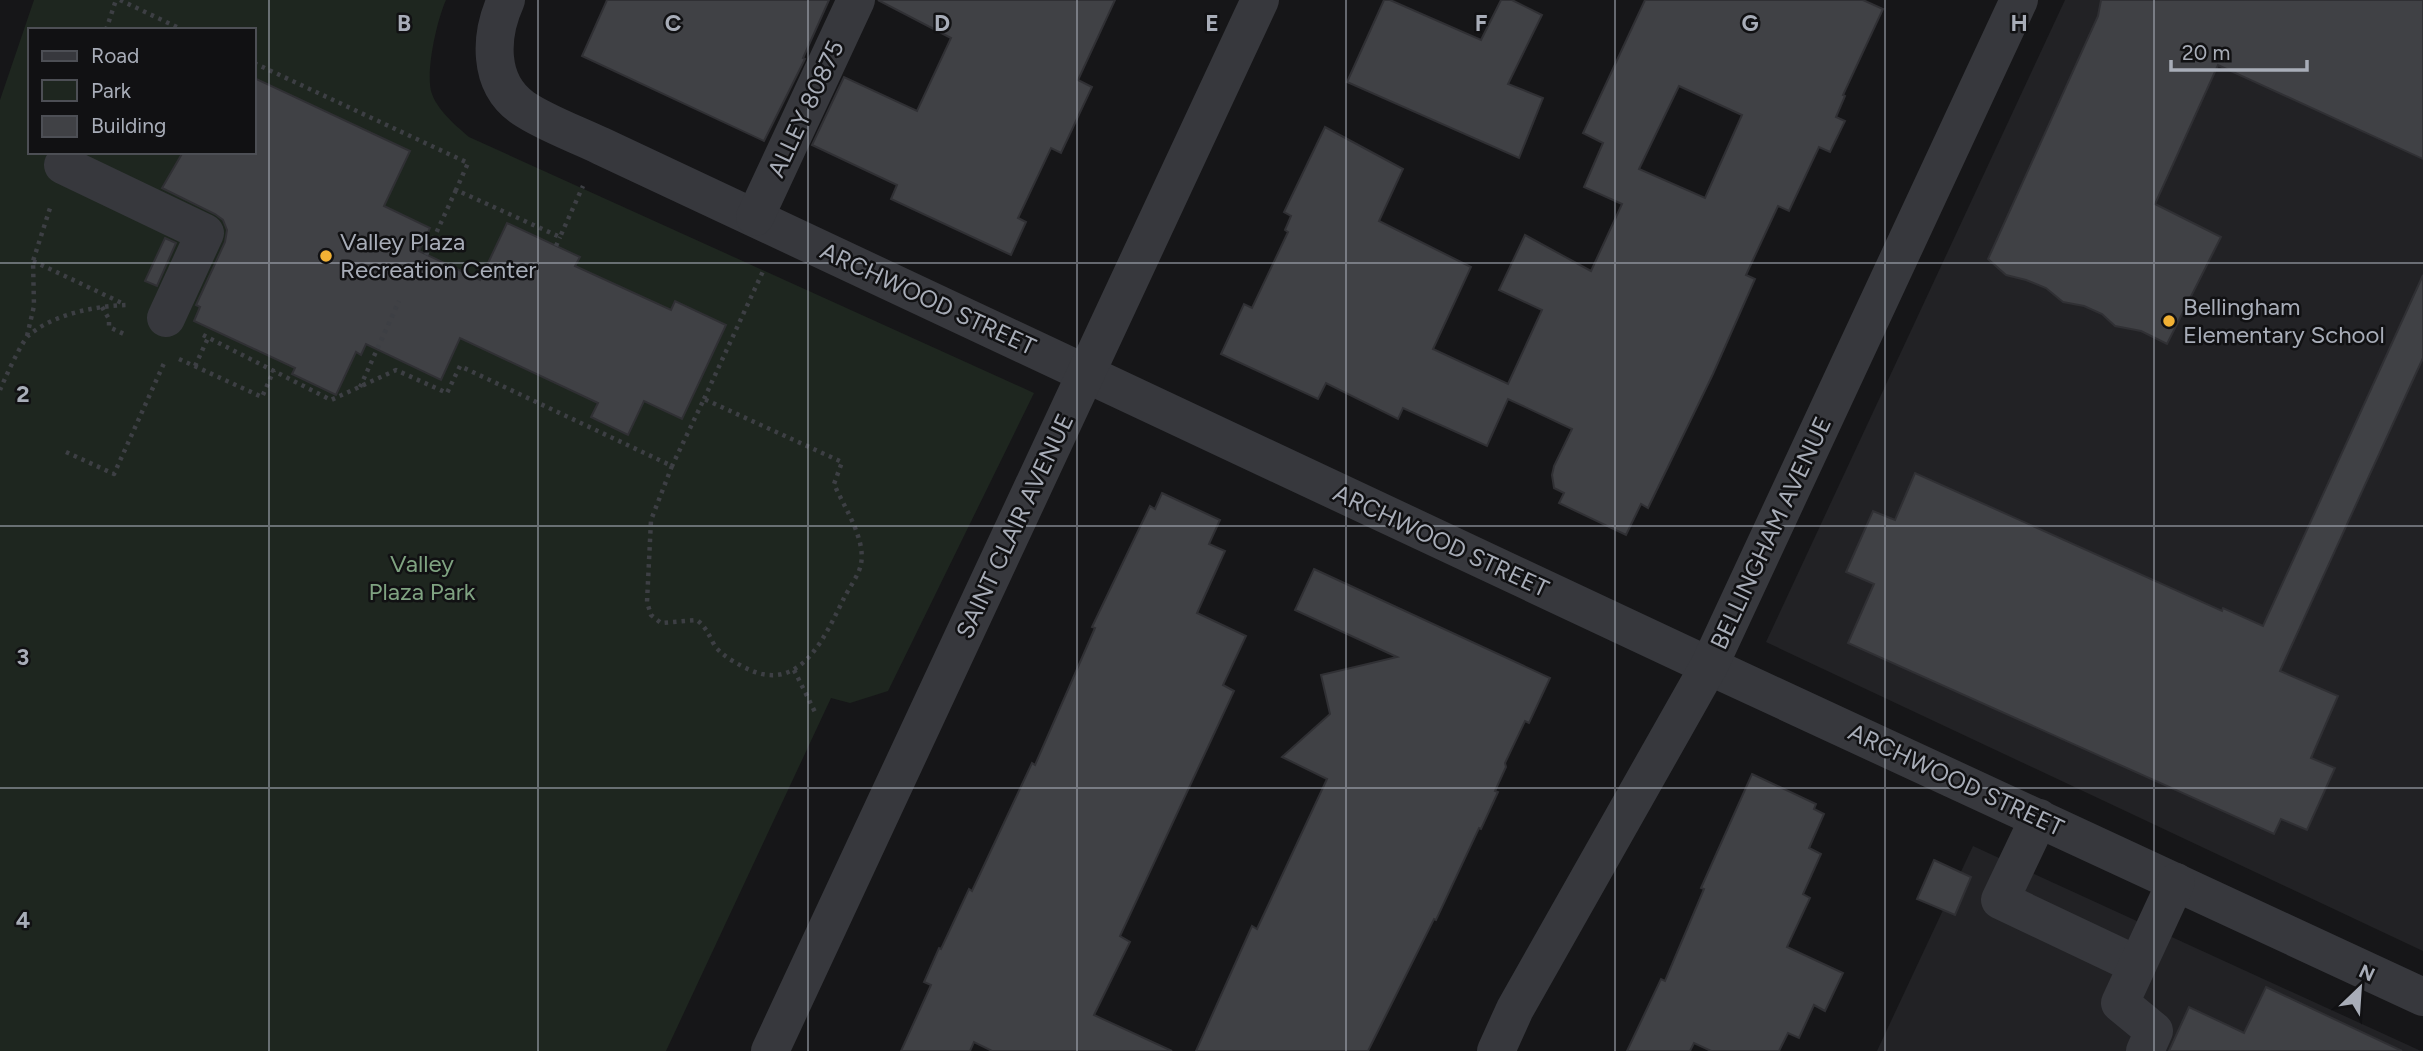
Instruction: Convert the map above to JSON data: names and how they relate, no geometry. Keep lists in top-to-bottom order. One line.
{"streets":{"street":["ALLEY 80875","ARCHWOOD STREET","SAINT CLAIR AVENUE","BELLINGHAM AVENUE"]},"crossings":[["ALLEY 80875","ARCHWOOD STREET"],["ARCHWOOD STREET","SAINT CLAIR AVENUE"],["ARCHWOOD STREET","BELLINGHAM AVENUE"]],"parks":["Valley Plaza Park"],"places":["Valley Plaza Recreation Center","Bellingham Elementary School"],"legend":["Road","Park","Building"],"scale_bar":"20 m","north":"top right","grid":{"columns":["B","C","D","E","F","G","H"],"rows":["2","3","4"]}}
